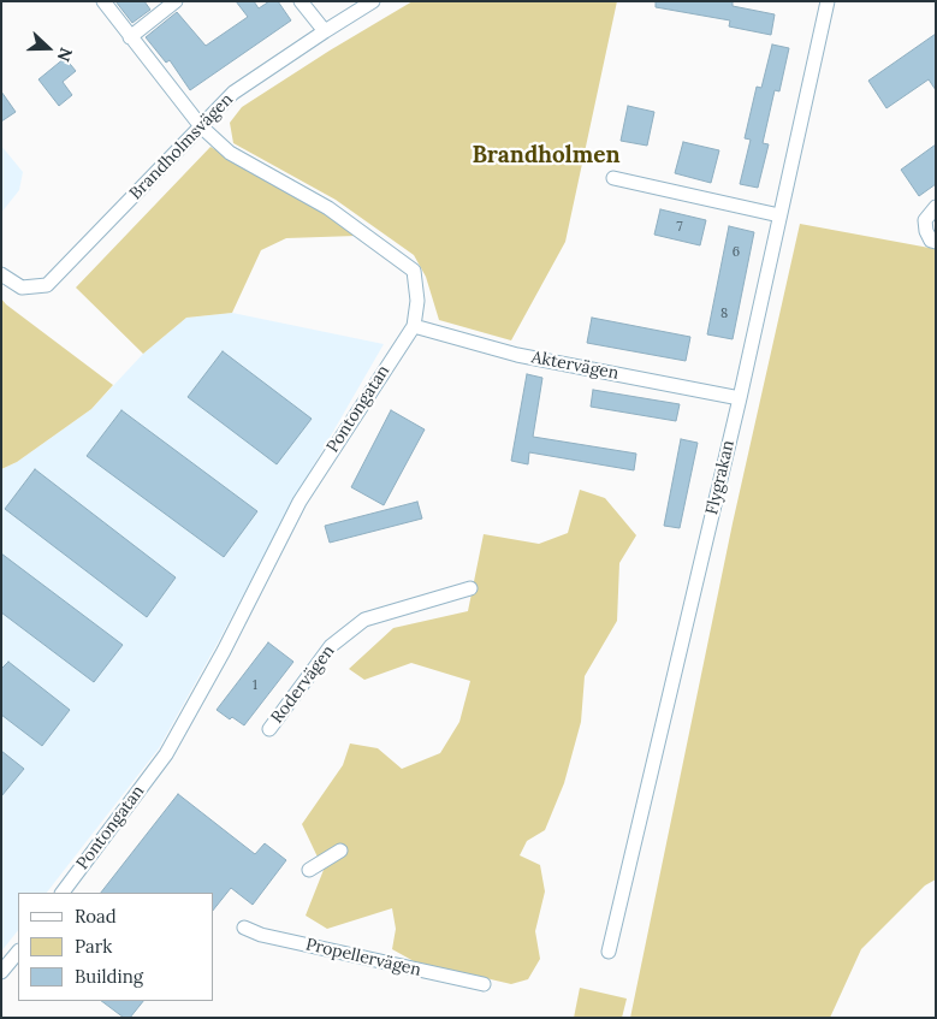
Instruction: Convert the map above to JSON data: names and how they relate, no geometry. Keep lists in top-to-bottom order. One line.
{"streets":{"street":["Brandholmsvägen","Aktervägen","Pontongatan","Flygrakan","Rodervägen","Propellervägen"]},"crossings":[["Aktervägen","Pontongatan"],["Aktervägen","Flygrakan"]],"districts":["Brandholmen"],"house_numbers":["7","6","8","1"],"legend":["Road","Park","Building"],"north":"right"}
